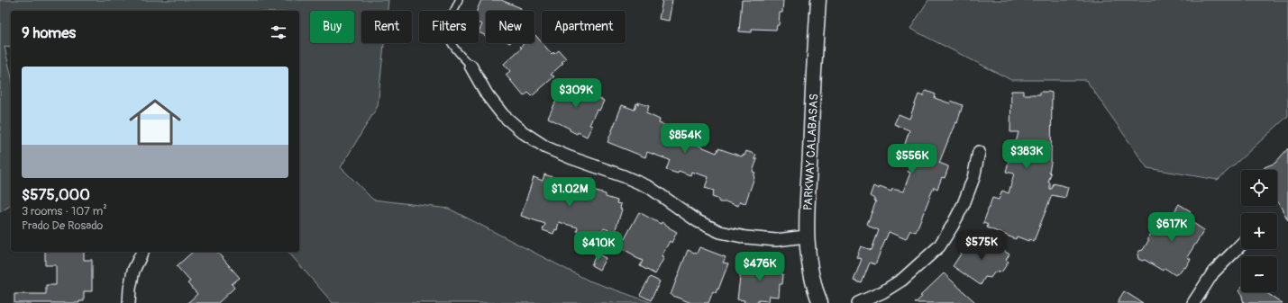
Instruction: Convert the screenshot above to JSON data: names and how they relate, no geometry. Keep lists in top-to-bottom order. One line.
{"streets":{"street":["PARKWAY CALABASAS"]},"page":{"chip":["Buy","Rent","Filters","New","Apartment"],"heading":"9 homes","list":[{"name":"$575,000","note":"3 rooms · 107 m² · Prado De Rosado"}],"price":["$309K","$854K","$383K","$556K","$1.02M","$617K","$575K","$410K","$476K"],"map_buttons":["+","−"]}}
